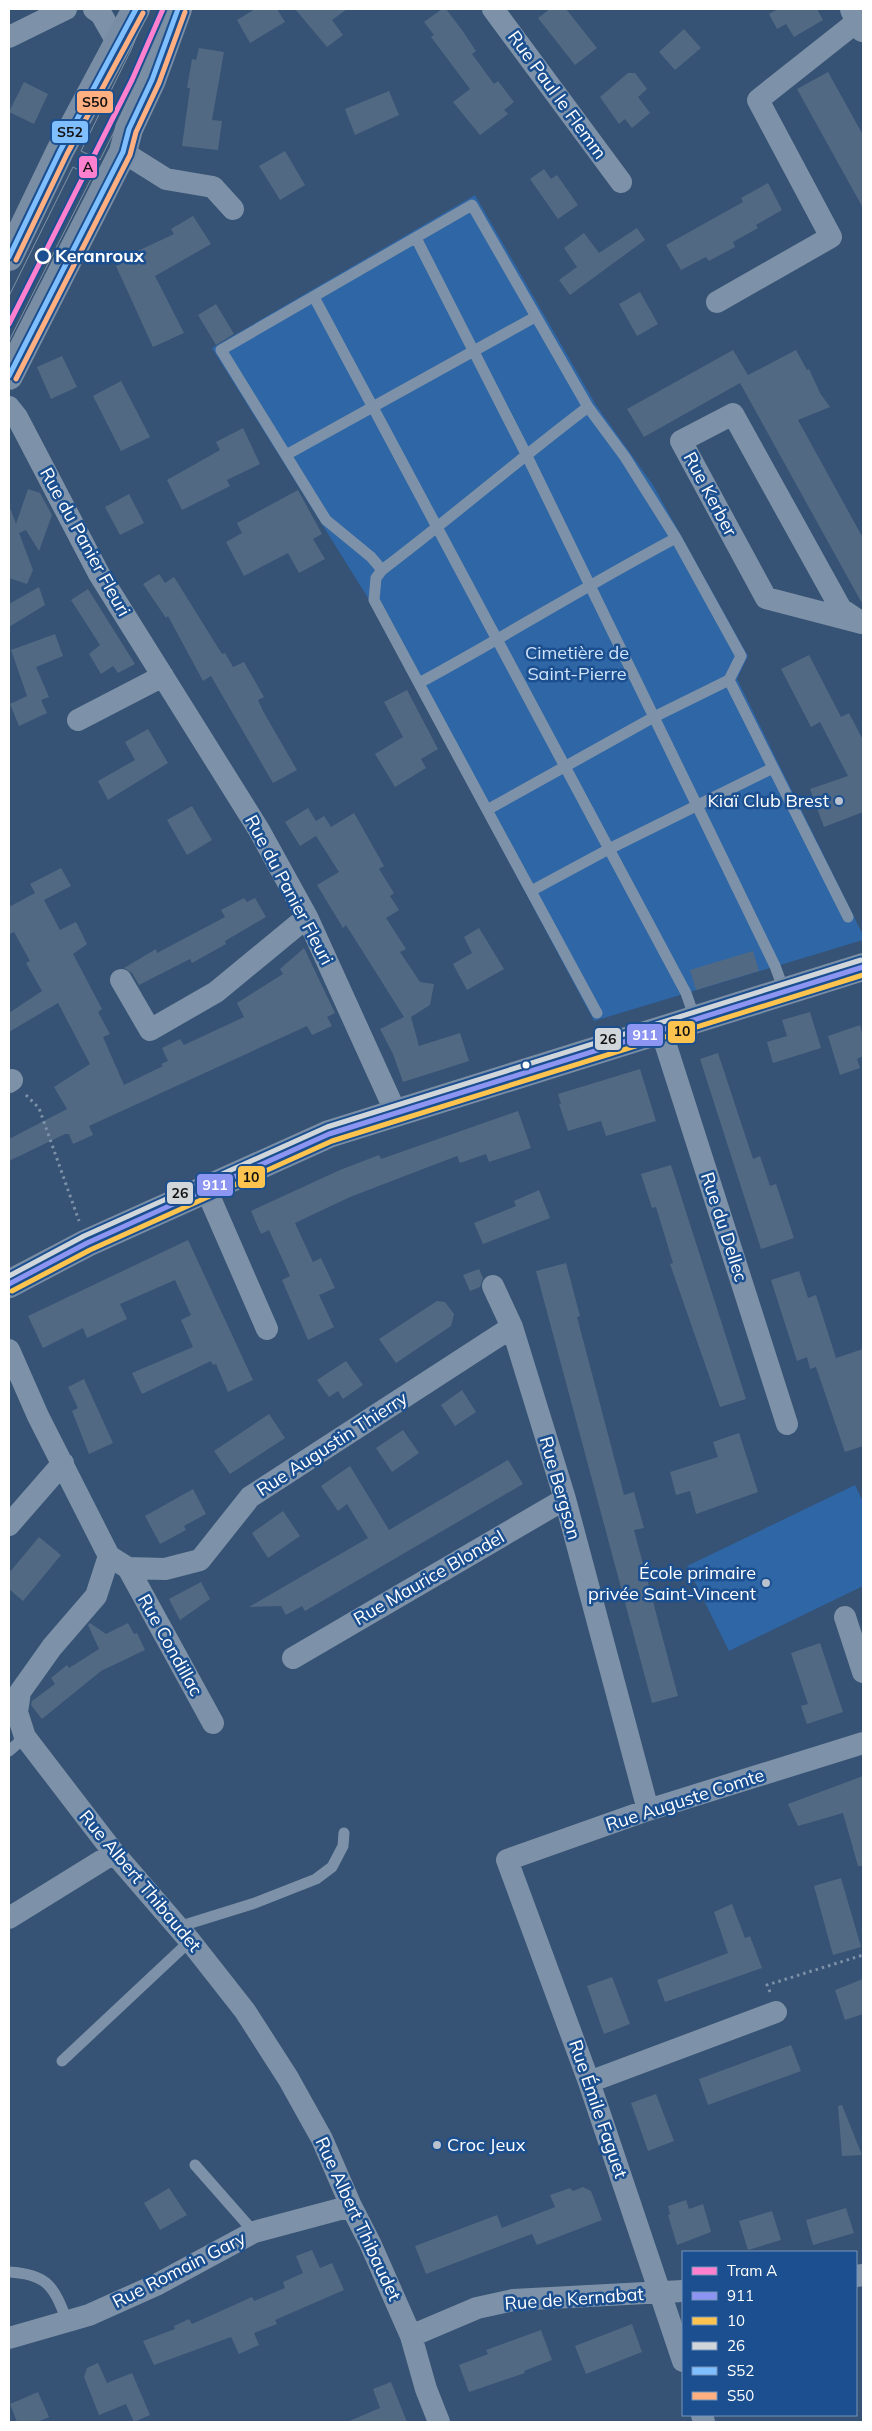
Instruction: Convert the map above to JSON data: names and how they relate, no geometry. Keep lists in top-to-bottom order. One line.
{"streets":{"street":["Rue Paul le Flemm","Rue Kerber","Rue du Panier Fleuri","Rue du Dellec","Rue Augustin Thierry","Rue Bergson","Rue Maurice Blondel","Rue Condillac","Rue Auguste Comte","Rue Albert Thibaudet","Rue Émile Faguet","Rue Romain Gary","Rue de Kernabat"]},"crossings":[["Rue Augustin Thierry","Rue Bergson"],["Rue Augustin Thierry","Rue Condillac"],["Rue Bergson","Rue Maurice Blondel"],["Rue Bergson","Rue Auguste Comte"],["Rue Auguste Comte","Rue Émile Faguet"],["Rue Albert Thibaudet","Rue Romain Gary"],["Rue Albert Thibaudet","Rue de Kernabat"],["Rue Émile Faguet","Rue de Kernabat"]],"parks":["Cimetière de Saint-Pierre"],"places":["Keranroux","Kiaï Club Brest","École primaire privée Saint-Vincent","Croc Jeux"],"lines":["tram line A","transit line S52","transit line S50","transit line 26","transit line 911","transit line 10"],"legend":["Tram A","911","10","26","S52","S50"]}
